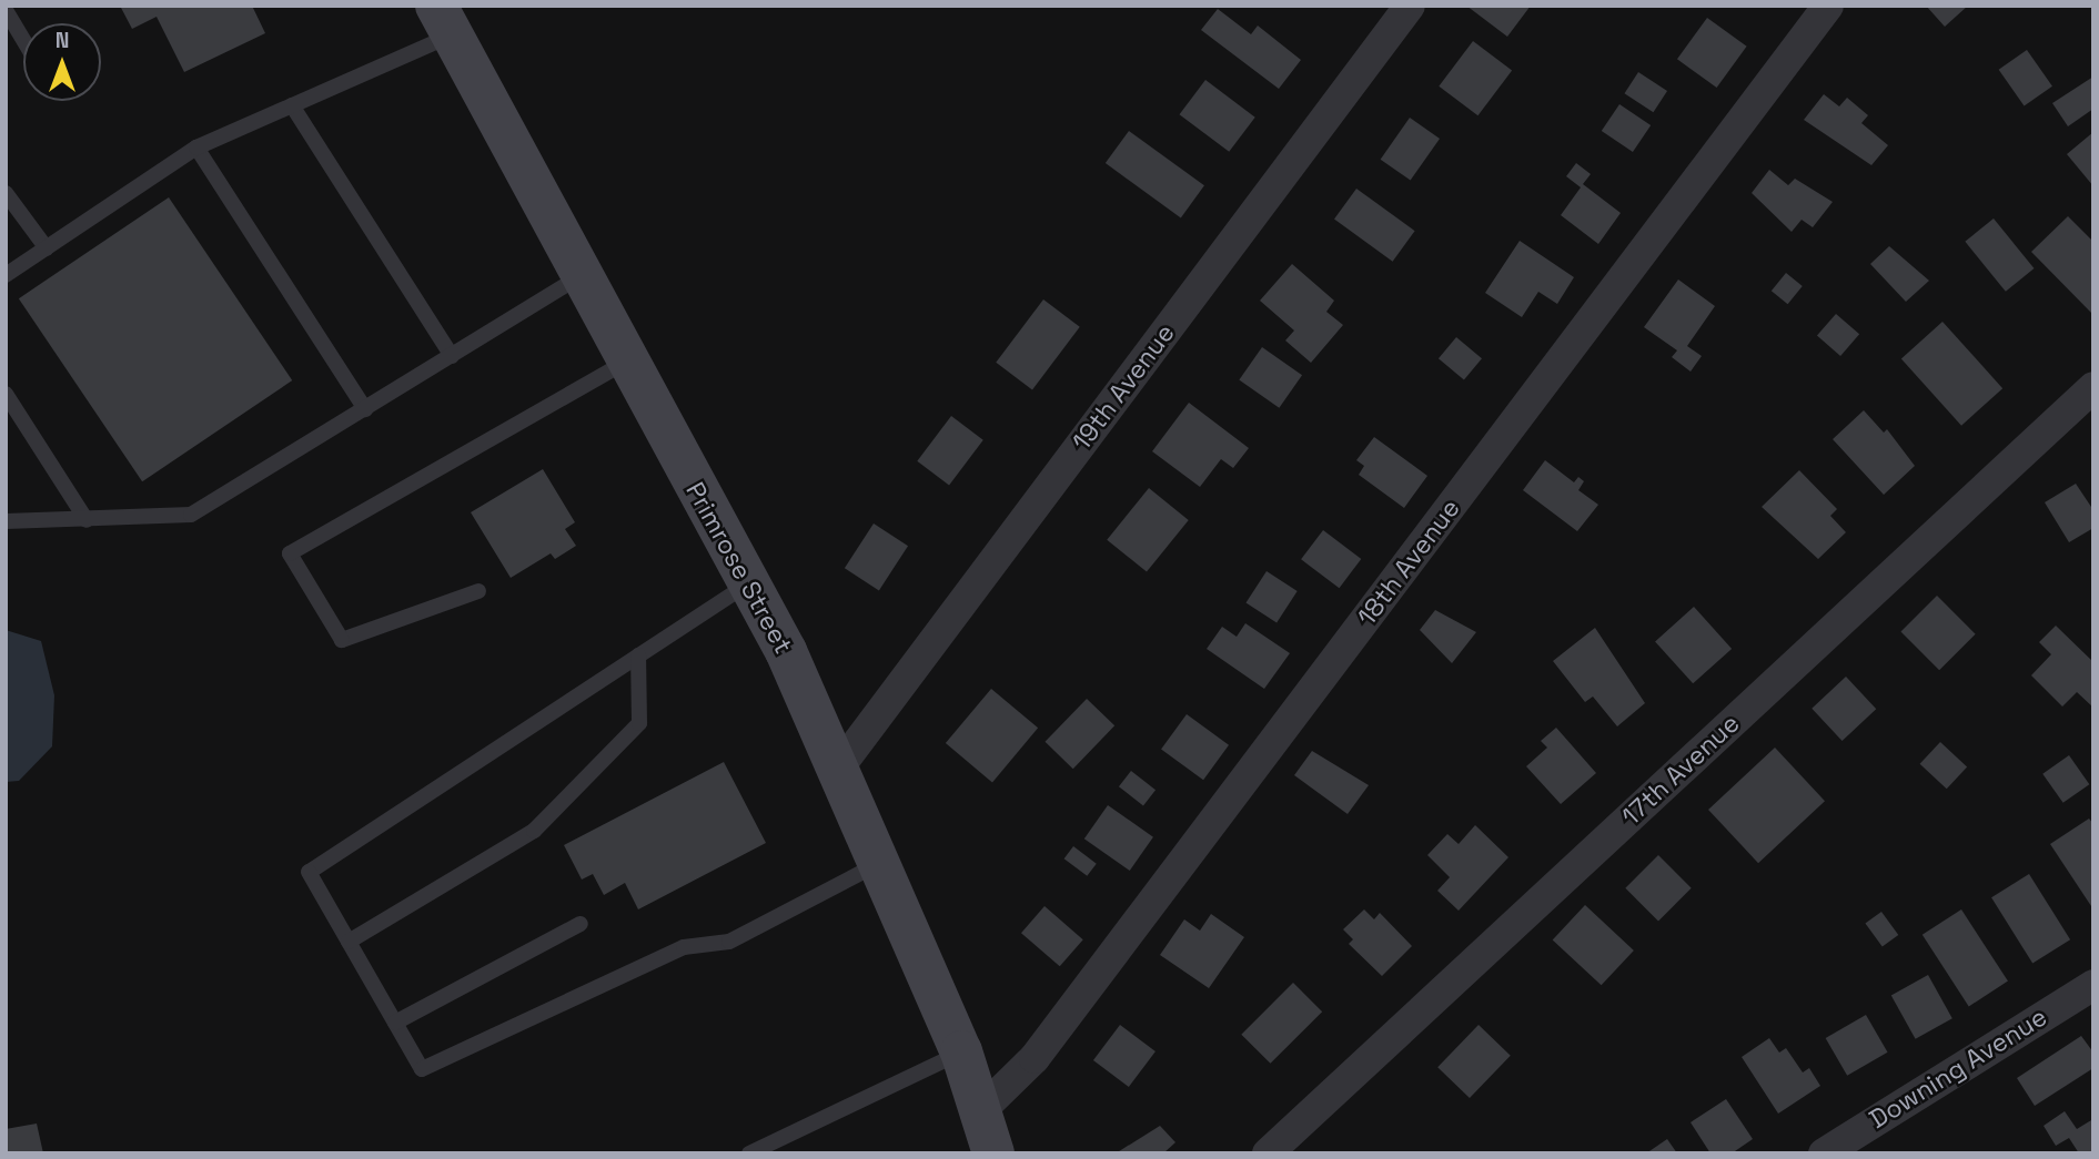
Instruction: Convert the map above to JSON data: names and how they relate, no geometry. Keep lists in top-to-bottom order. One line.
{"streets":{"main road":["Primrose Street"],"street":["19th Avenue","18th Avenue","17th Avenue","Downing Avenue"]},"crossings":[["19th Avenue","Primrose Street"],["18th Avenue","Primrose Street"]],"north":"top"}
